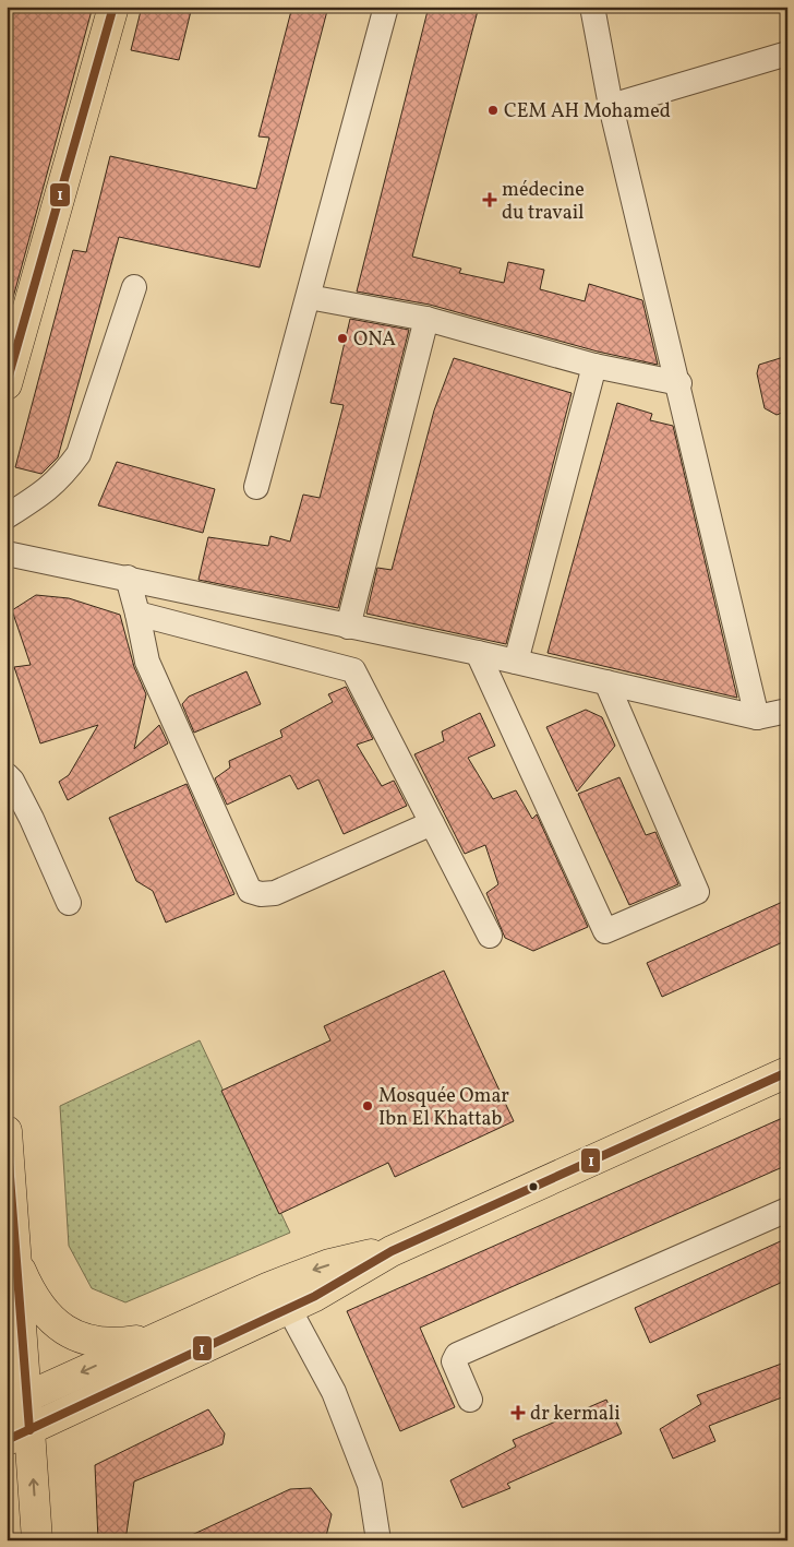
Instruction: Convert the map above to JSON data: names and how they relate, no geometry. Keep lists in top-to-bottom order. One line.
{"places":{"other":["CEM AH Mohamed","ONA","Mosquée Omar Ibn El Khattab"],"health":["médecine du travail","dr kermali"]},"lines":["transit line 1"]}
